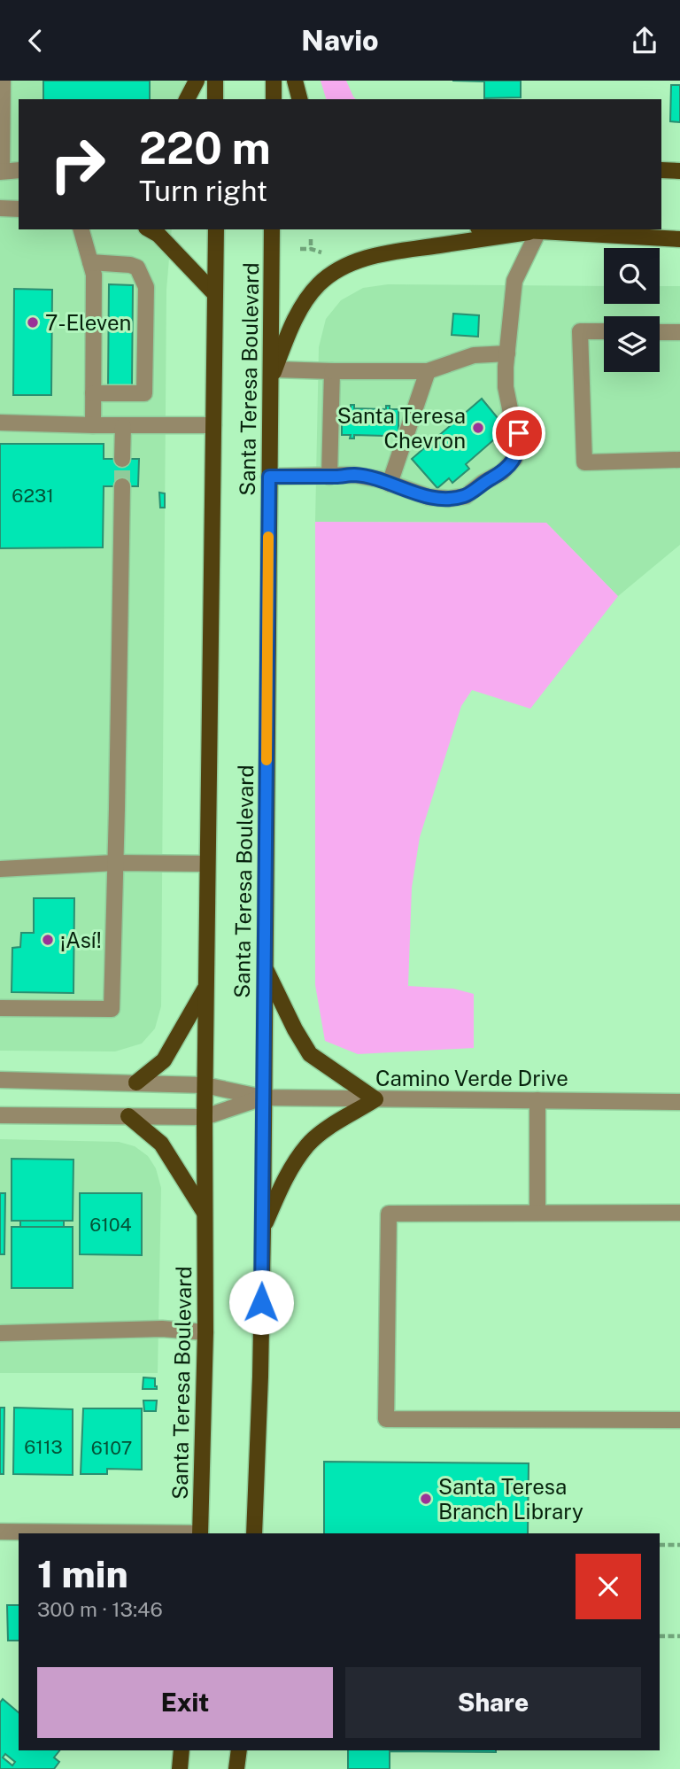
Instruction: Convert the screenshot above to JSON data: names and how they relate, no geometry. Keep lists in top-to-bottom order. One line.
{"streets":{"main road":["Santa Teresa Boulevard"],"street":["Camino Verde Drive"]},"crossings":[["Santa Teresa Boulevard","Camino Verde Drive"]],"places":["7-Eleven","Santa Teresa Chevron","¡Así!","Santa Teresa Branch Library"],"house_numbers":["6231","6104","6113","6107"],"page":{"header":"Navio","turn":["220 m","Turn right"],"heading":["1 min","300 m · 13:46"],"buttons":["Exit","Share"]}}
